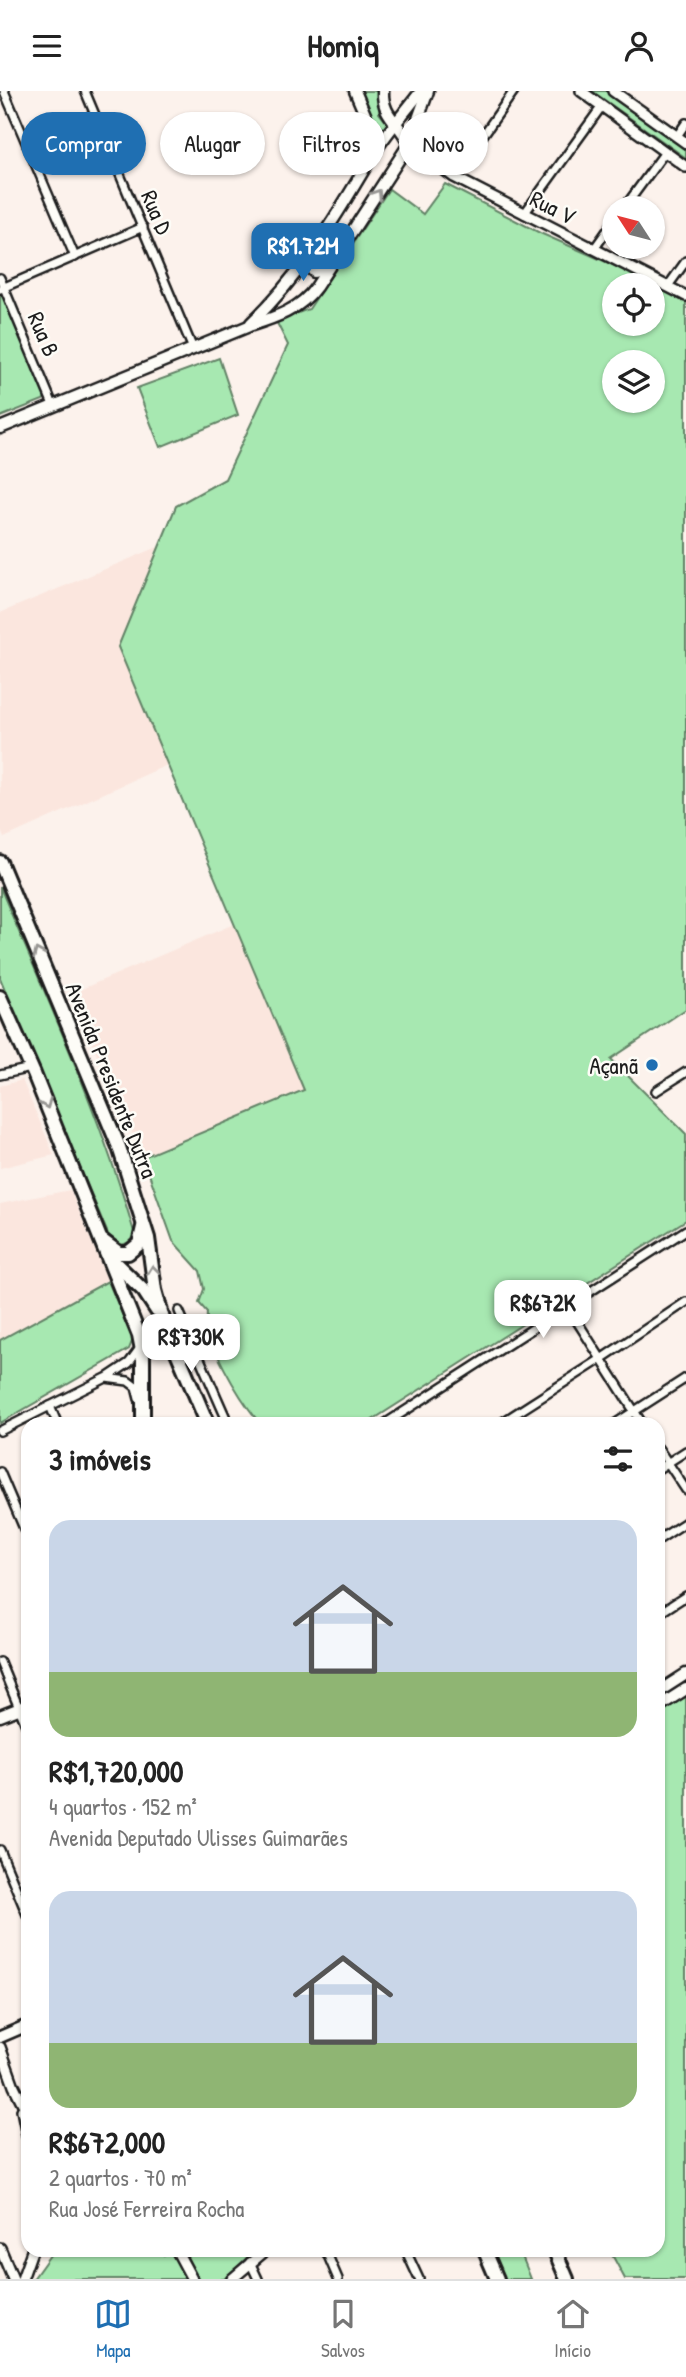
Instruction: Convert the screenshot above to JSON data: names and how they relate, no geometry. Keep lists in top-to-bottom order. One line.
{"streets":{"highway":["Avenida Presidente Dutra"],"street":["Rua V","Rua D","Rua B"]},"places":["Açanã"],"north":"top left","page":{"header":"Homiq","chip":["Comprar","Alugar","Filtros","Novo"],"price":["R$1.72M","R$672K","R$730K"],"heading":"3 imóveis","list":[{"name":"R$1,720,000","note":"4 quartos · 152 m² · Avenida Deputado Ulisses Guimarães"},{"name":"R$672,000","note":"2 quartos · 70 m² · Rua José Ferreira Rocha"}],"tabs":["Mapa","Salvos","Início"]}}
